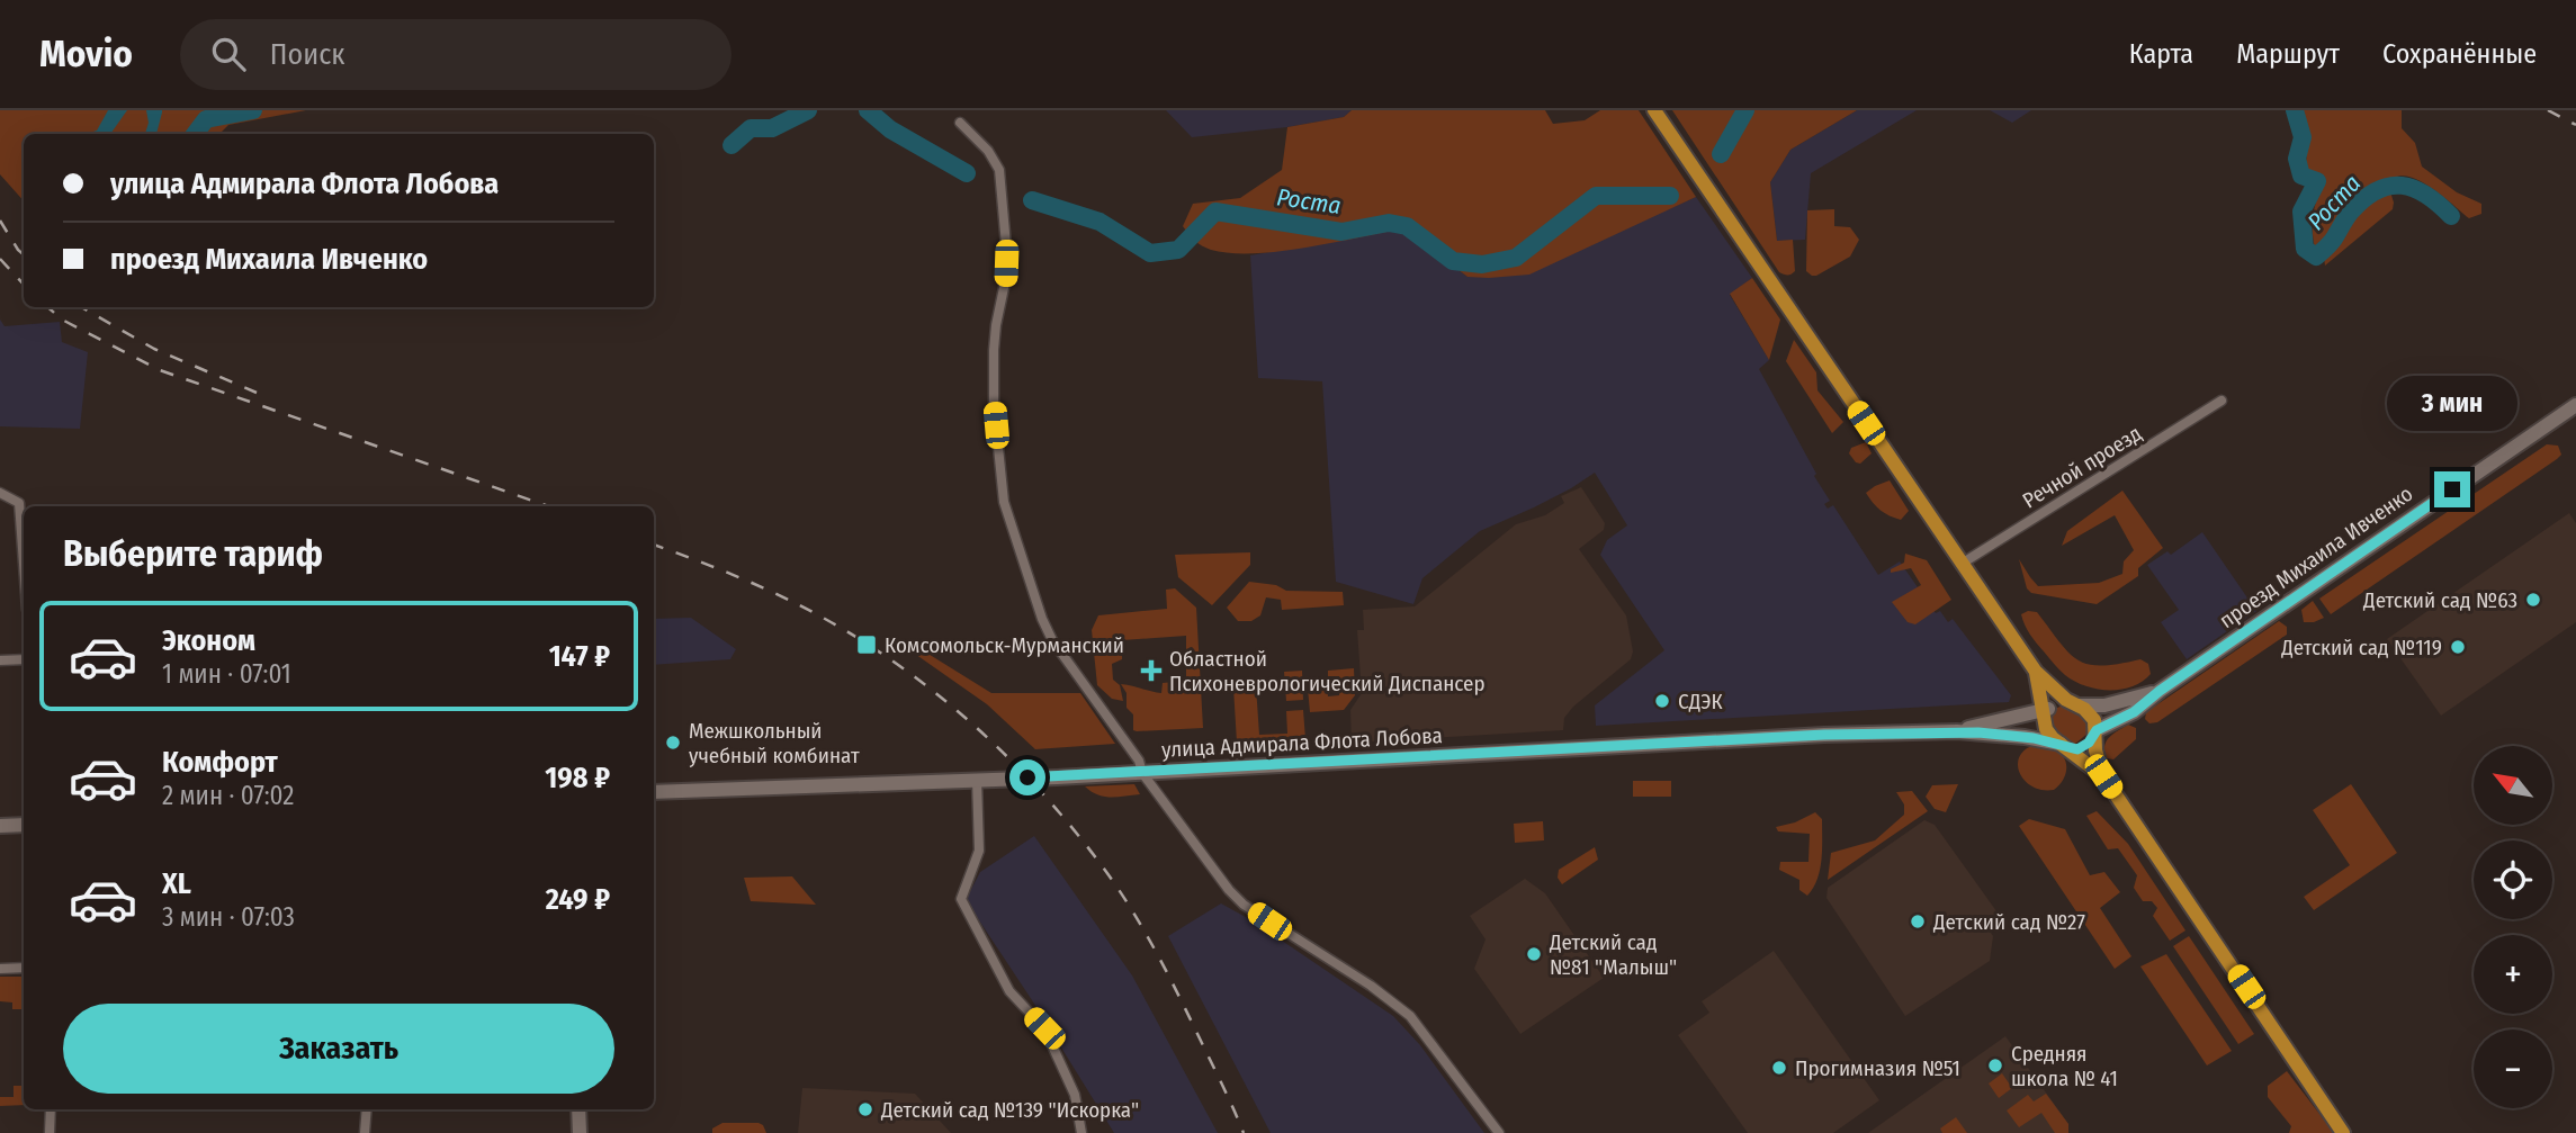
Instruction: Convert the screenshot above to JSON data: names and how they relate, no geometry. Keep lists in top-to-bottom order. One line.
{"streets":{"street":["Речной проезд","проезд Михаила Ивченко","улица Адмирала Флота Лобова"]},"crossings":[["проезд Михаила Ивченко","улица Адмирала Флота Лобова"]],"water":["Роста"],"places":{"other":["Детский сад №63","Детский сад №119","СДЭК","Межшкольный учебный комбинат","Детский сад №27","Детский сад №81 \"Малыш\"","Средняя школа № 41","Прогимназия №51","Детский сад №139 \"Искорка\""],"transit":["Комсомольск-Мурманский"],"health":["Областной Психоневрологический Диспансер"]},"north":"top left","page":{"header":"Movio","search":"Поиск","nav":["Карта","Маршрут","Сохранённые"],"banner":["улица Адмирала Флота Лобова","проезд Михаила Ивченко"],"bubble":"3 мин","heading":"Выберите тариф","list":[{"name":"Эконом","note":"1 мин · 07:01","value":"147 ₽"},{"name":"Комфорт","note":"2 мин · 07:02","value":"198 ₽"},{"name":"XL","note":"3 мин · 07:03","value":"249 ₽"}],"map_buttons":["+","−"],"buttons":"Заказать"}}
